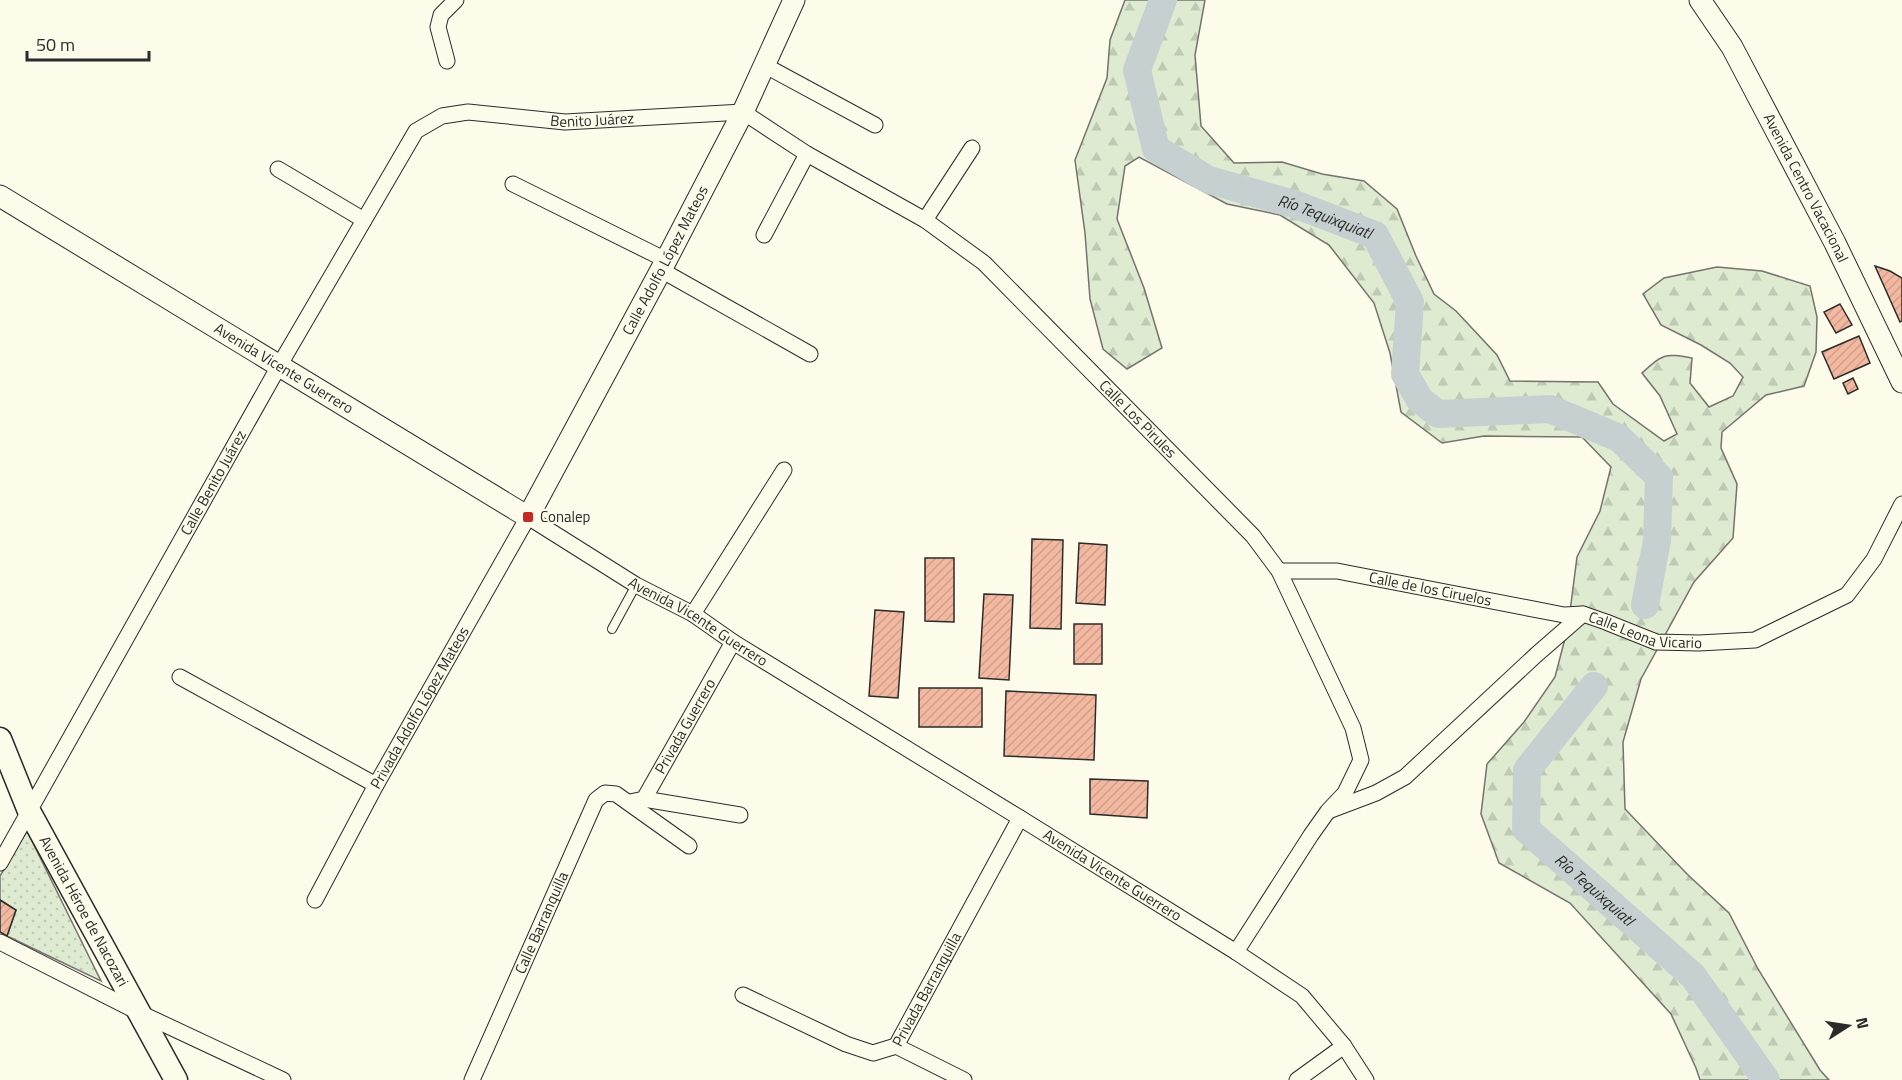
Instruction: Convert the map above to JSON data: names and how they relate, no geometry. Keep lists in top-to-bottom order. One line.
{"streets":{"main road":["Avenida Centro Vacacional","Calle Adolfo López Mateos","Avenida Vicente Guerrero","Avenida Héroe de Nacozari"],"street":["Benito Juárez","Calle Los Pirules","Calle Benito Juárez","Calle de los Ciruelos","Calle Leona Vicario","Privada Adolfo López Mateos","Privada Guerrero","Calle Barranquilla","Privada Barranquilla"]},"crossings":[["Benito Juárez","Calle Adolfo López Mateos"],["Benito Juárez","Calle Los Pirules"],["Benito Juárez","Calle Benito Juárez"],["Calle Adolfo López Mateos","Avenida Vicente Guerrero"],["Calle Adolfo López Mateos","Calle Los Pirules"],["Calle Adolfo López Mateos","Privada Adolfo López Mateos"],["Avenida Vicente Guerrero","Calle Los Pirules"],["Avenida Vicente Guerrero","Calle Benito Juárez"],["Avenida Vicente Guerrero","Privada Adolfo López Mateos"],["Avenida Vicente Guerrero","Privada Guerrero"],["Avenida Vicente Guerrero","Privada Barranquilla"],["Calle Los Pirules","Calle de los Ciruelos"],["Calle Los Pirules","Calle Leona Vicario"],["Calle Benito Juárez","Avenida Héroe de Nacozari"],["Calle de los Ciruelos","Calle Leona Vicario"],["Privada Guerrero","Calle Barranquilla"]],"water":["Río Tequixquiatl"],"places":{"transit":["Conalep"]},"scale_bar":"50 m","north":"right"}
